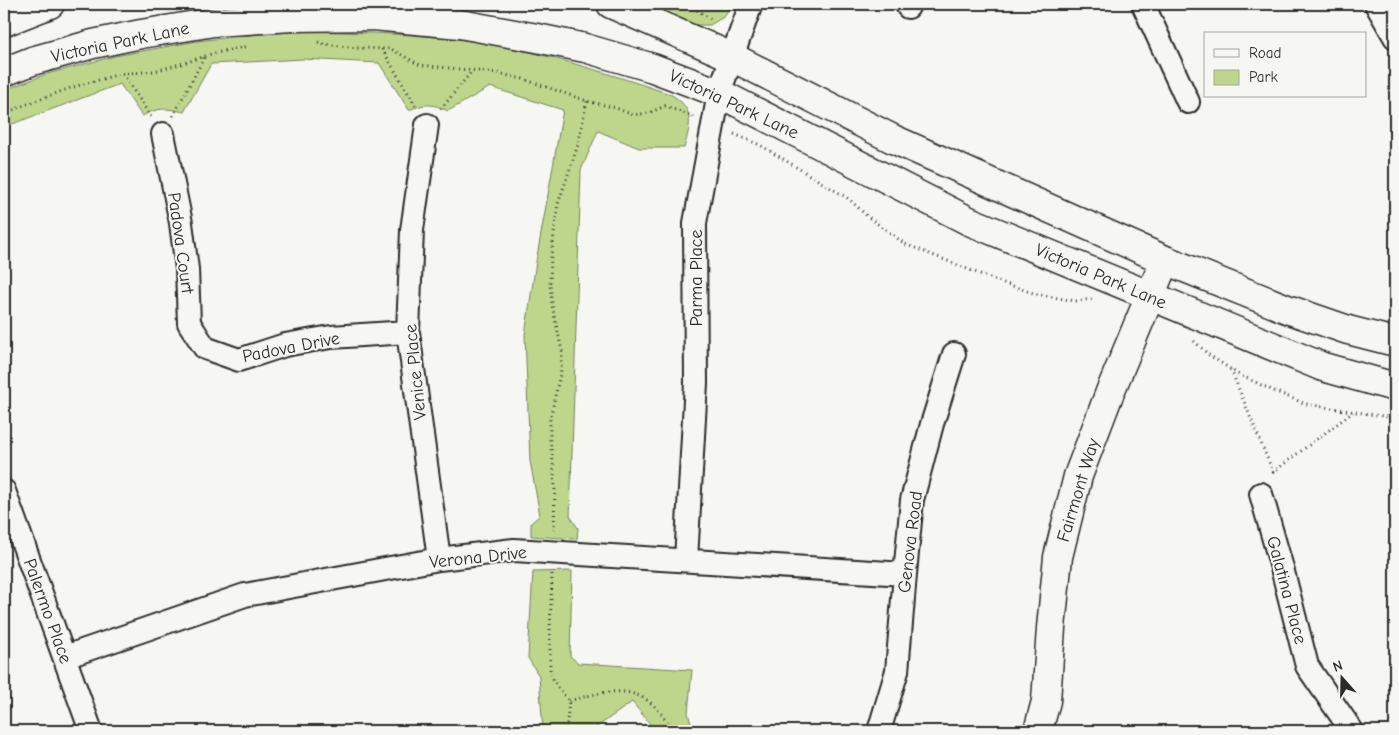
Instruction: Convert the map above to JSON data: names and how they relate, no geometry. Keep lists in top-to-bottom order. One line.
{"streets":{"street":["Victoria Park Lane","Padova Court","Parma Place","Padova Drive","Venice Place","Fairmont Way","Genova Road","Verona Drive","Galatina Place","Palermo Place"]},"crossings":[["Victoria Park Lane","Parma Place"],["Victoria Park Lane","Fairmont Way"],["Padova Court","Padova Drive"],["Parma Place","Verona Drive"],["Padova Drive","Venice Place"],["Venice Place","Verona Drive"],["Genova Road","Verona Drive"],["Verona Drive","Palermo Place"]],"legend":["Road","Park"],"north":"top"}
